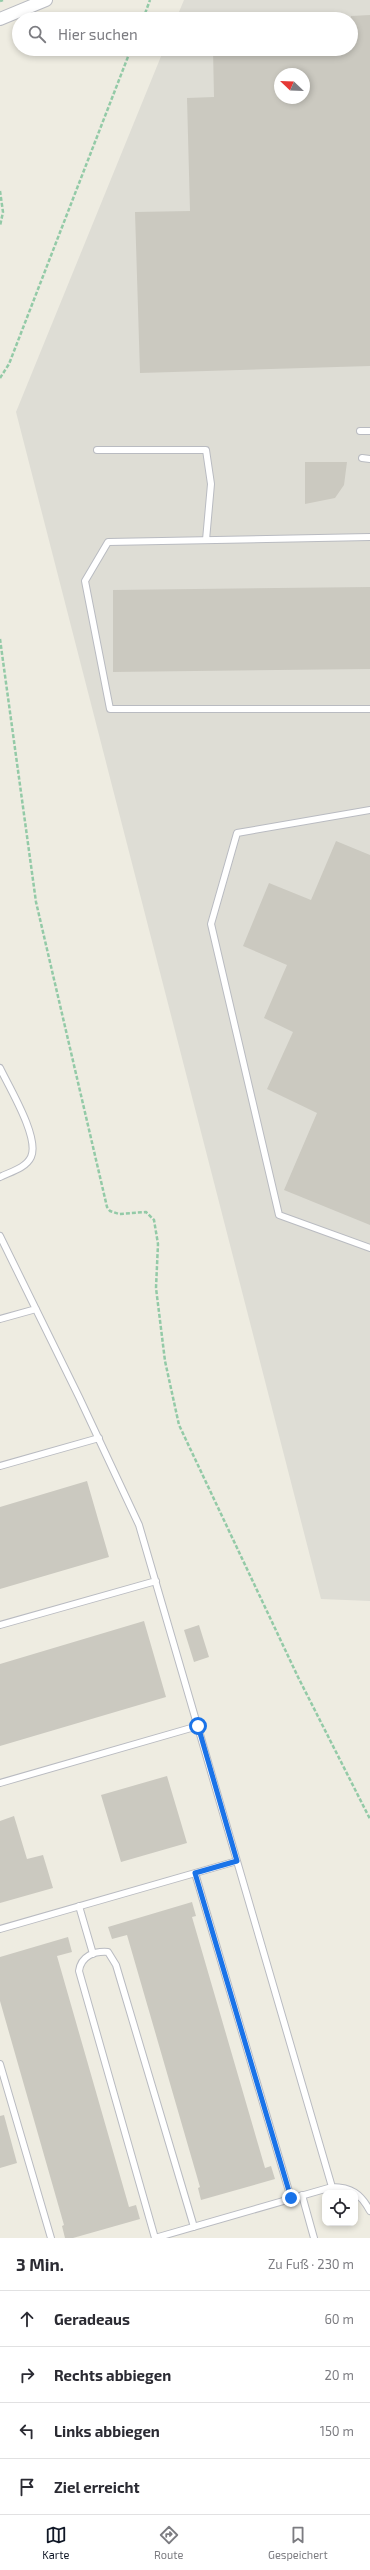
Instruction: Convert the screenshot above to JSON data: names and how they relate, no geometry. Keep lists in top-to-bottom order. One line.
{"north":"top left","page":{"search":"Hier suchen","heading":["3 Min.","Zu Fuß · 230 m"],"list":[["Geradeaus","60 m"],["Rechts abbiegen","20 m"],["Links abbiegen","150 m"],"Ziel erreicht"],"nav":["Karte","Route","Gespeichert"]}}
